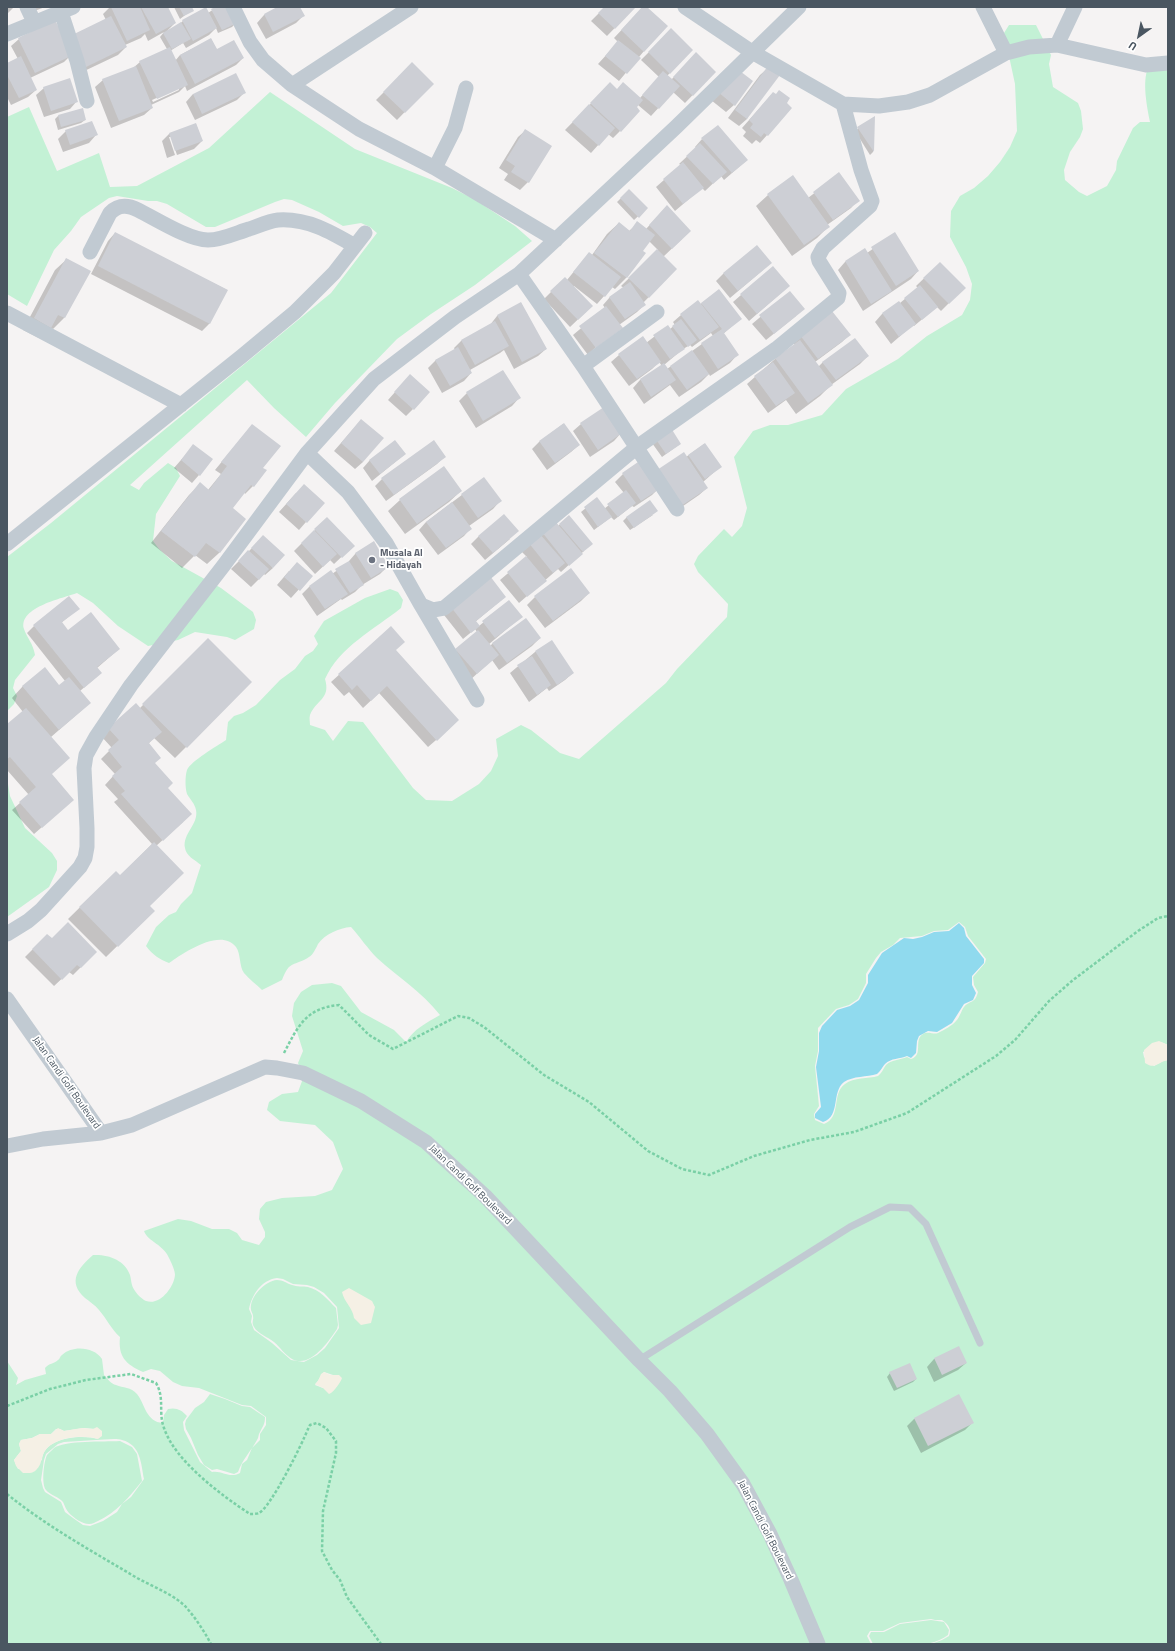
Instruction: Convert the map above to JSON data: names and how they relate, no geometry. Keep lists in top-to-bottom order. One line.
{"streets":{"street":["Jalan Candi Golf Boulevard"]},"places":["Musala Al - Hidayah"],"north":"bottom left"}
